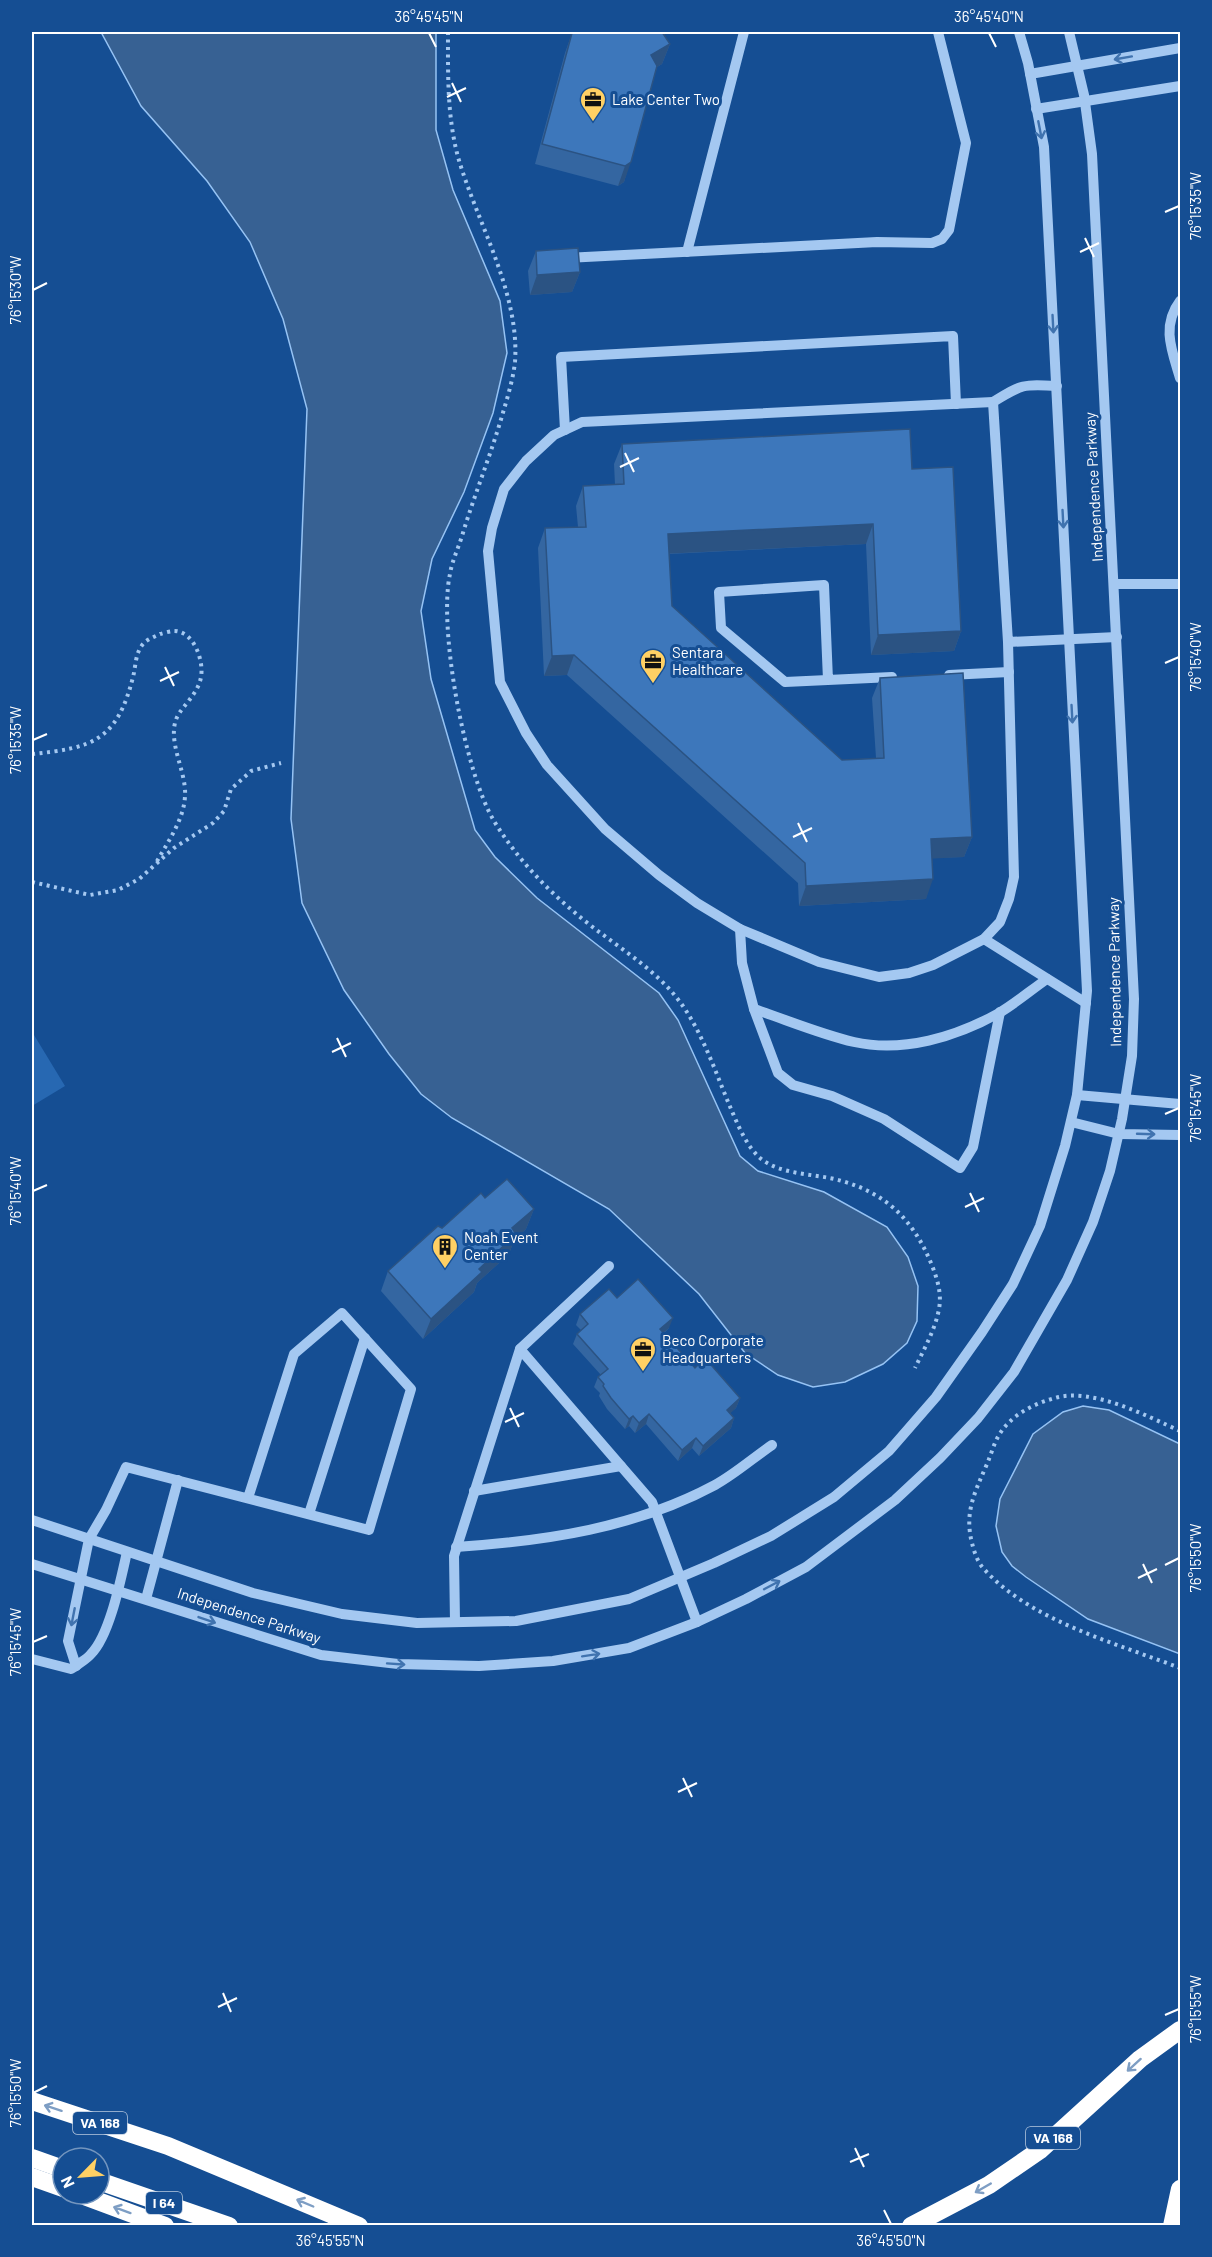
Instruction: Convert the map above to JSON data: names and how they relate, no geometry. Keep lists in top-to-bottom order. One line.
{"streets":{"highway":["VA 168","I 64"],"street":["Independence Parkway"]},"places":{"office":["Lake Center Two","Sentara Healthcare","Beco Corporate Headquarters"],"building":["Noah Event Center"]},"north":"bottom left","coordinates":["36°45'45\"N","36°45'40\"N","76°15'35\"W","76°15'30\"W","76°15'40\"W","76°15'45\"W","76°15'50\"W","76°15'55\"W","36°45'55\"N","36°45'50\"N"]}
